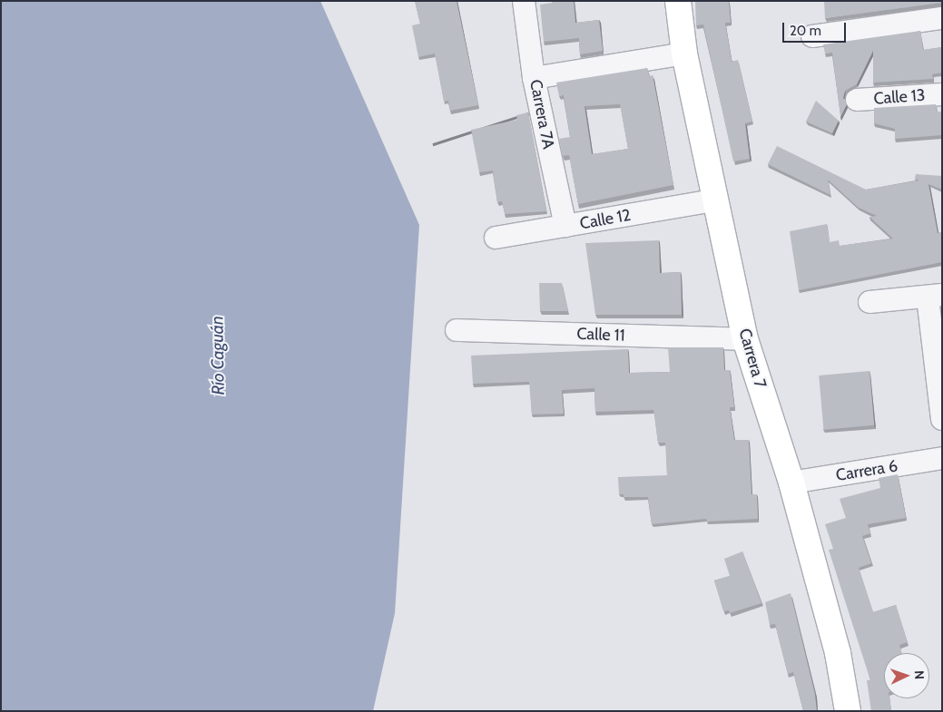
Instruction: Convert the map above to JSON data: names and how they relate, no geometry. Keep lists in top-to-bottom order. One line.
{"streets":{"main road":["Carrera 7"],"street":["Calle 13","Carrera 7A","Calle 12","Calle 11","Carrera 6"]},"crossings":[["Carrera 7A","Calle 12"],["Calle 12","Carrera 7"],["Calle 11","Carrera 7"],["Carrera 7","Carrera 6"]],"water":["Río Caguán"],"scale_bar":"20 m","north":"right"}
